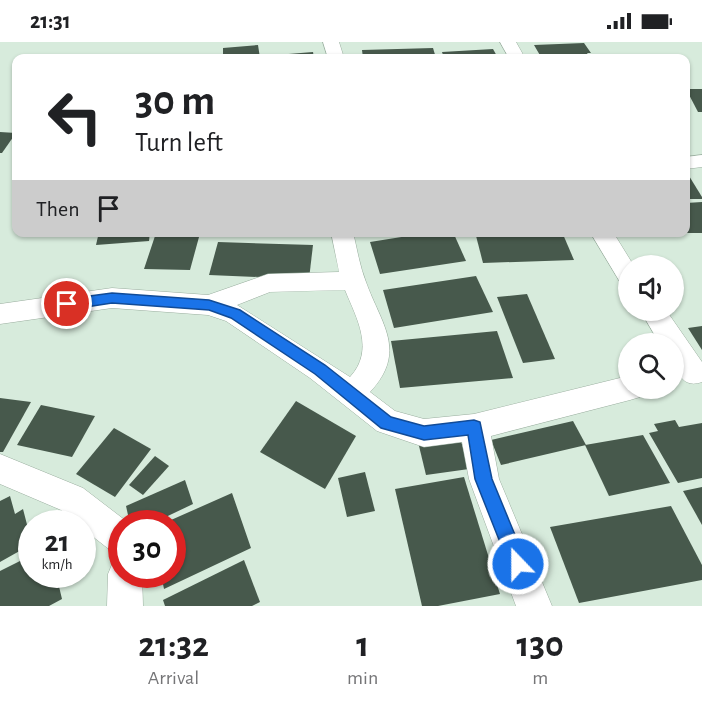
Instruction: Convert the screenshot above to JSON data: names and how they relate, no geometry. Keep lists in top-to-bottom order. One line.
{"page":{"status":"21:31","turn":["30 m","Turn left"],"then":"Then","speed":"21 km/h","limit":"30","eta":["21:32","Arrival","1","min","130","m"]}}
